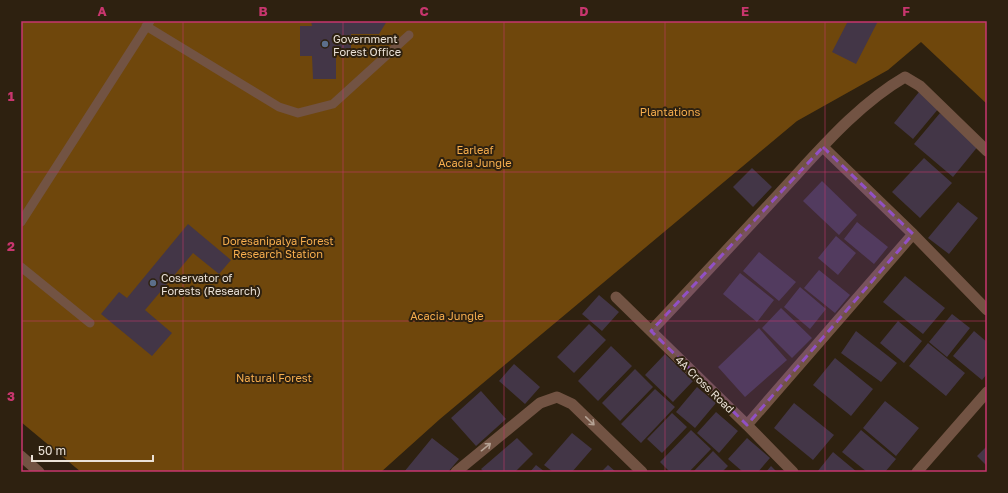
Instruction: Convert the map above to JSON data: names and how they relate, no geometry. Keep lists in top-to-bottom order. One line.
{"streets":{"street":["4A Cross Road"]},"parks":["Plantations","Earleaf Acacia Jungle","Doresanipalya Forest Research Station","Acacia Jungle","Natural Forest"],"places":["Government Forest Office","Coservator of Forests (Research)"],"scale_bar":"50 m","grid":{"columns":["A","B","C","D","E","F"],"rows":["1","2","3"]}}
